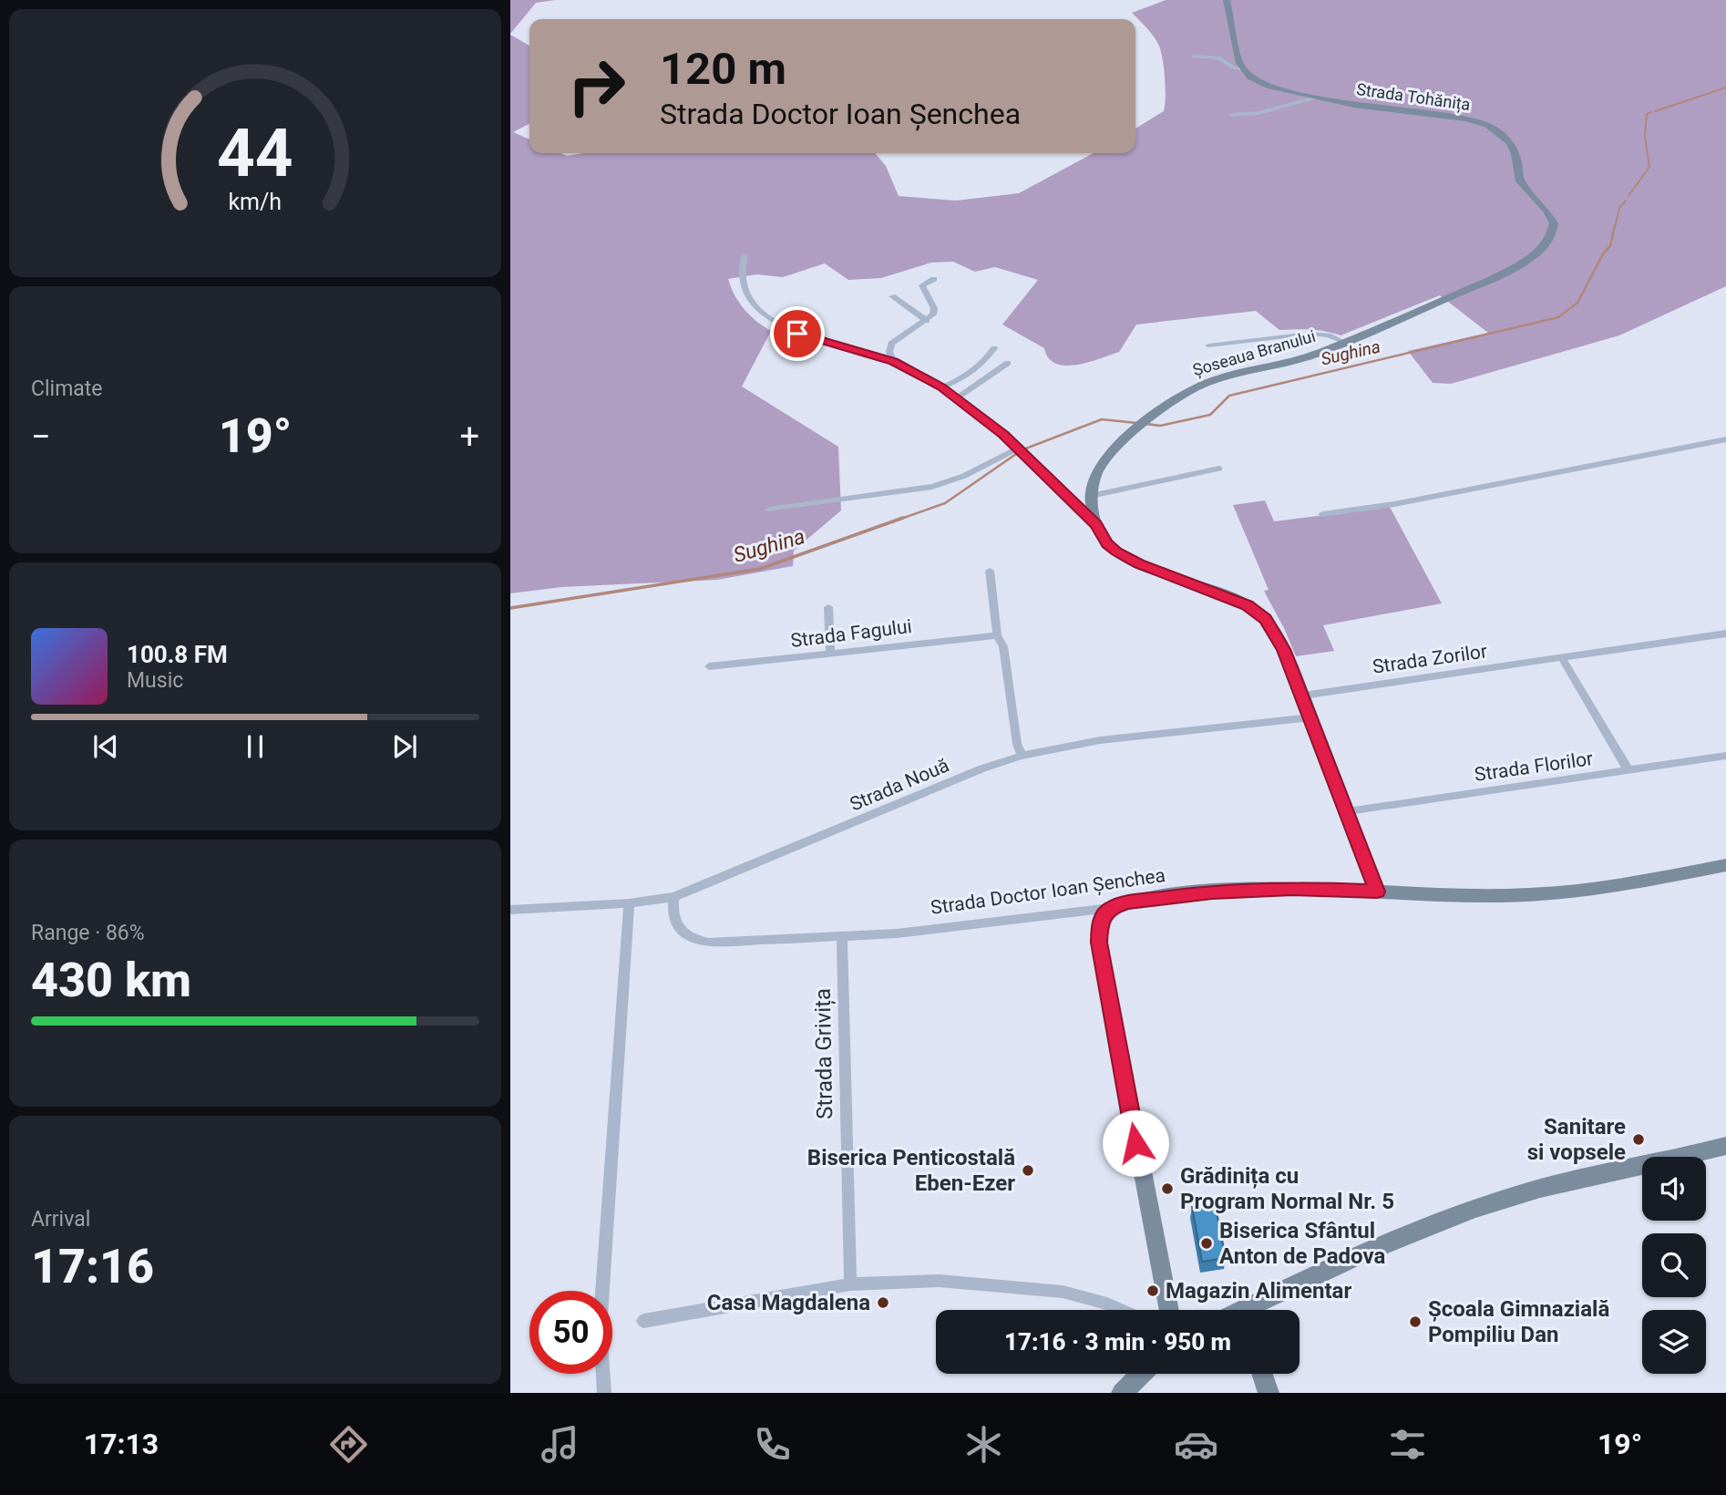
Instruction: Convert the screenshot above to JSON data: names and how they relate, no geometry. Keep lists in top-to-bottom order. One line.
{"streets":{"main road":["Strada Tohănița","Șoseaua Branului","Strada Doctor Ioan Șenchea"],"street":["Strada Fagului","Strada Zorilor","Strada Florilor","Strada Nouă","Strada Grivița"]},"crossings":[["Strada Tohănița","Șoseaua Branului"],["Șoseaua Branului","Strada Zorilor"],["Șoseaua Branului","Strada Florilor"],["Șoseaua Branului","Strada Nouă"],["Șoseaua Branului","Strada Doctor Ioan Șenchea"],["Strada Nouă","Strada Doctor Ioan Șenchea"],["Strada Doctor Ioan Șenchea","Strada Grivița"]],"water":["Sughina"],"places":["Sanitare si vopsele","Biserica Penticostală Eben-Ezer","Grădinița cu Program Normal Nr. 5","Biserica Sfântul Anton de Padova","Magazin Alimentar","Casa Magdalena","Școala Gimnazială Pompiliu Dan"],"page":{"turn":["120 m","Strada Doctor Ioan Șenchea"],"tile":["Climate",["Range · 86%","430 km"],["Arrival","17:16"]],"heat":["−","19°","+"],"song":["100.8 FM","Music"],"limit":"50","trip":"17:16 · 3 min · 950 m","tabs":["17:13","19°"],"gauge":["44","km/h"]}}
